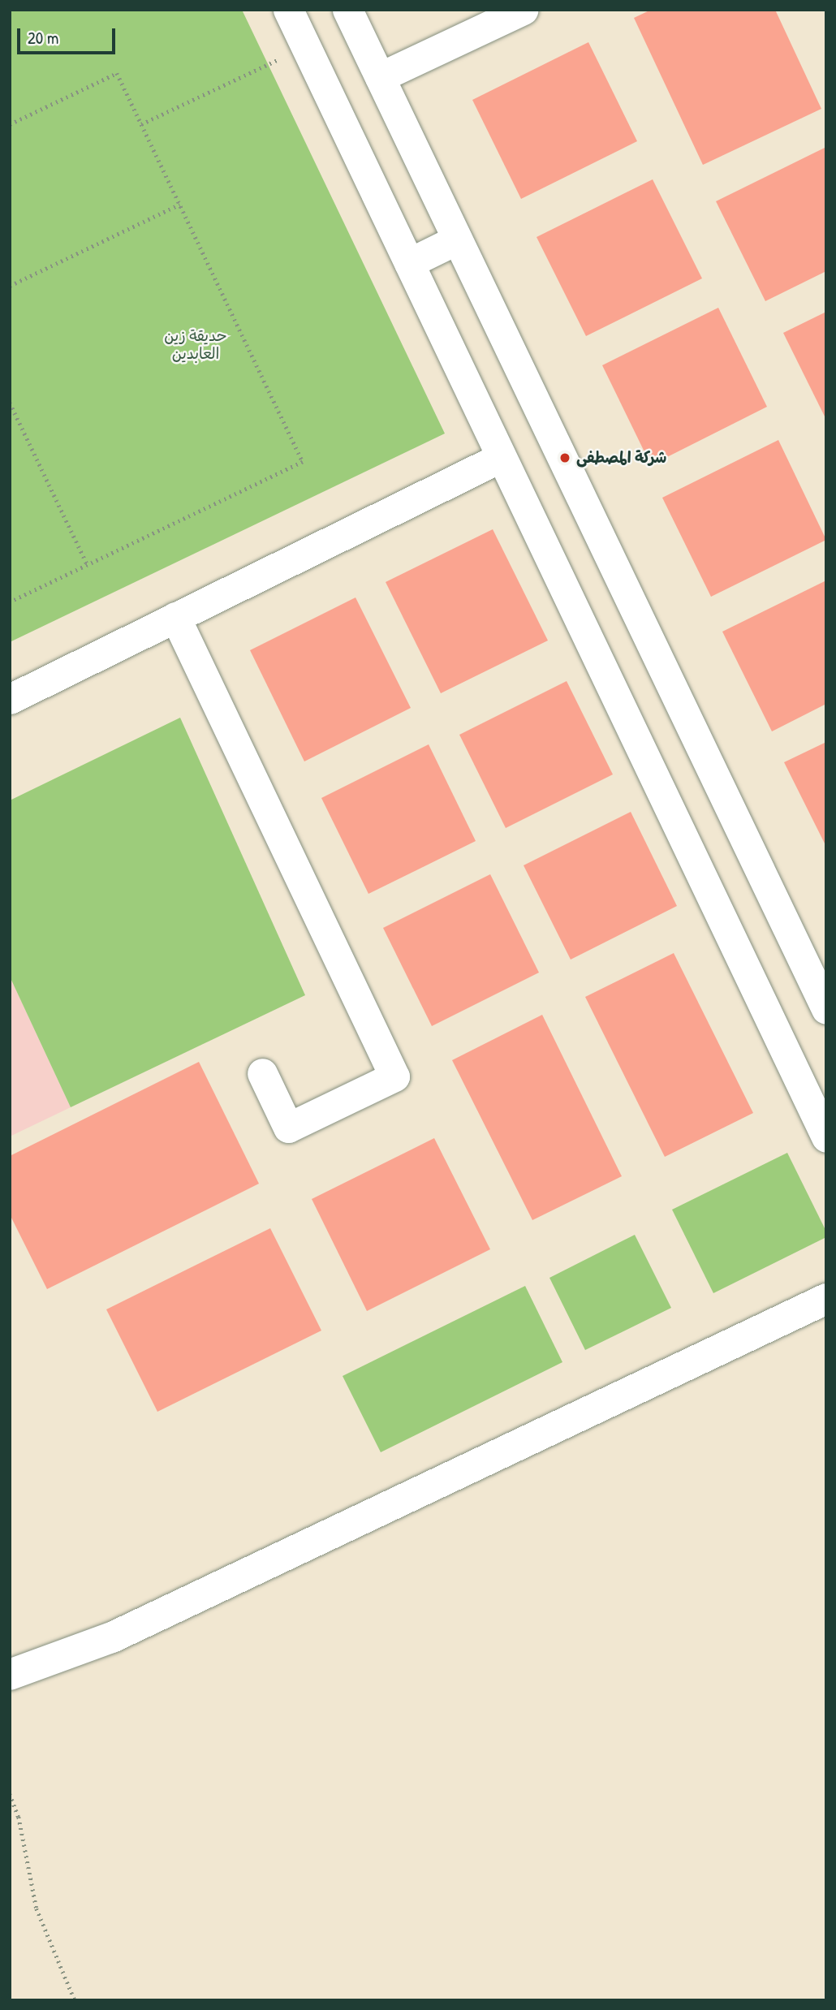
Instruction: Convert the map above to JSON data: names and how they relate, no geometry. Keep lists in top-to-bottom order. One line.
{"parks":["حديقة زين العابدين"],"places":["شركة المصطفى"],"scale_bar":"20 m"}
